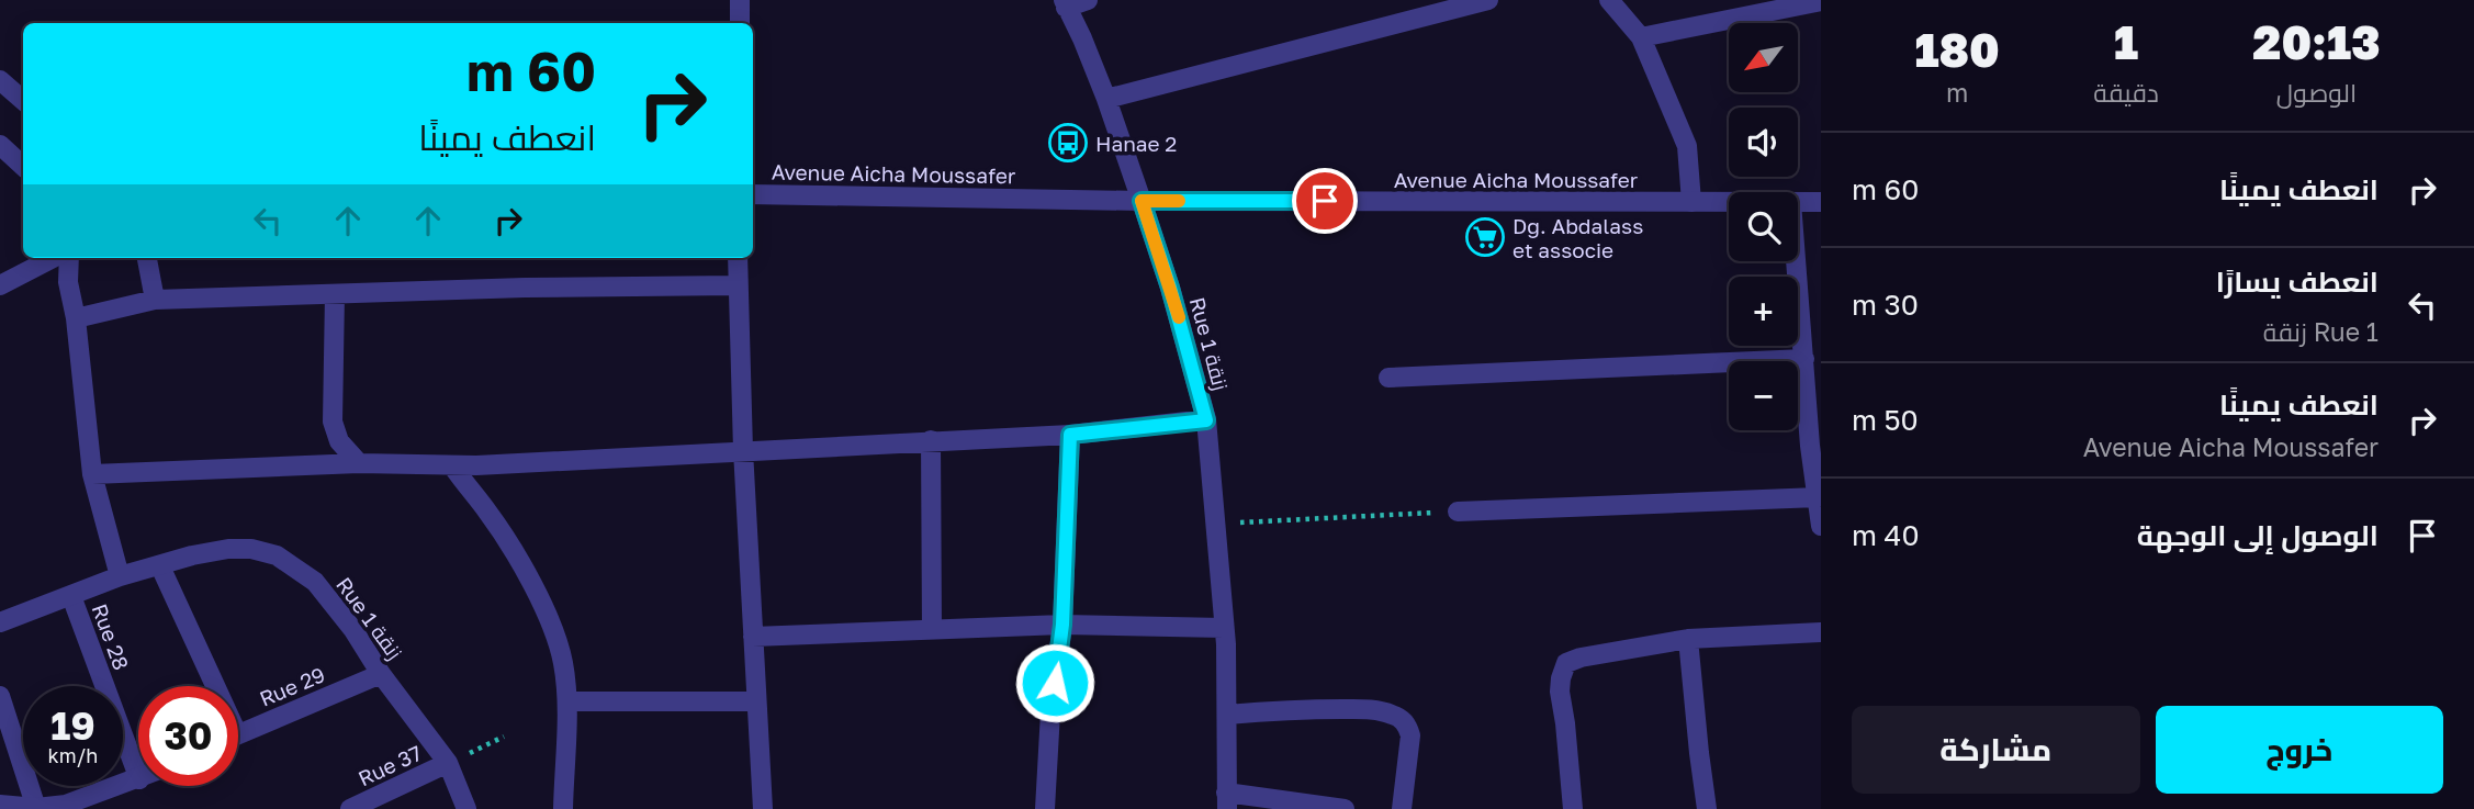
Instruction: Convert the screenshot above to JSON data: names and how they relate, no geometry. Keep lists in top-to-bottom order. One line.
{"streets":{"street":["Avenue Aicha Moussafer","Rue 1 زنقة","Rue 28","Rue 29","Rue 37"]},"crossings":[["Avenue Aicha Moussafer","Rue 1 زنقة"],["Rue 1 زنقة","Rue 28"],["Rue 1 زنقة","Rue 29"],["Rue 1 زنقة","Rue 37"]],"places":{"bus stop":["Hanae 2"],"supermarket":["Dg. Abdalass et associe"]},"north":"bottom left","page":{"eta":["20:13","الوصول","1","دقيقة","180","m"],"map_buttons":["+","−"],"turn":["60 m","انعطف يمينًا"],"list":[{"name":"انعطف يمينًا","value":"60 m"},{"name":"انعطف يسارًا","note":"Rue 1 زنقة","value":"30 m"},{"name":"انعطف يمينًا","note":"Avenue Aicha Moussafer","value":"50 m"},{"name":"الوصول إلى الوجهة","value":"40 m"}],"speed":"19 km/h","limit":"30","buttons":["خروج","مشاركة"]}}
